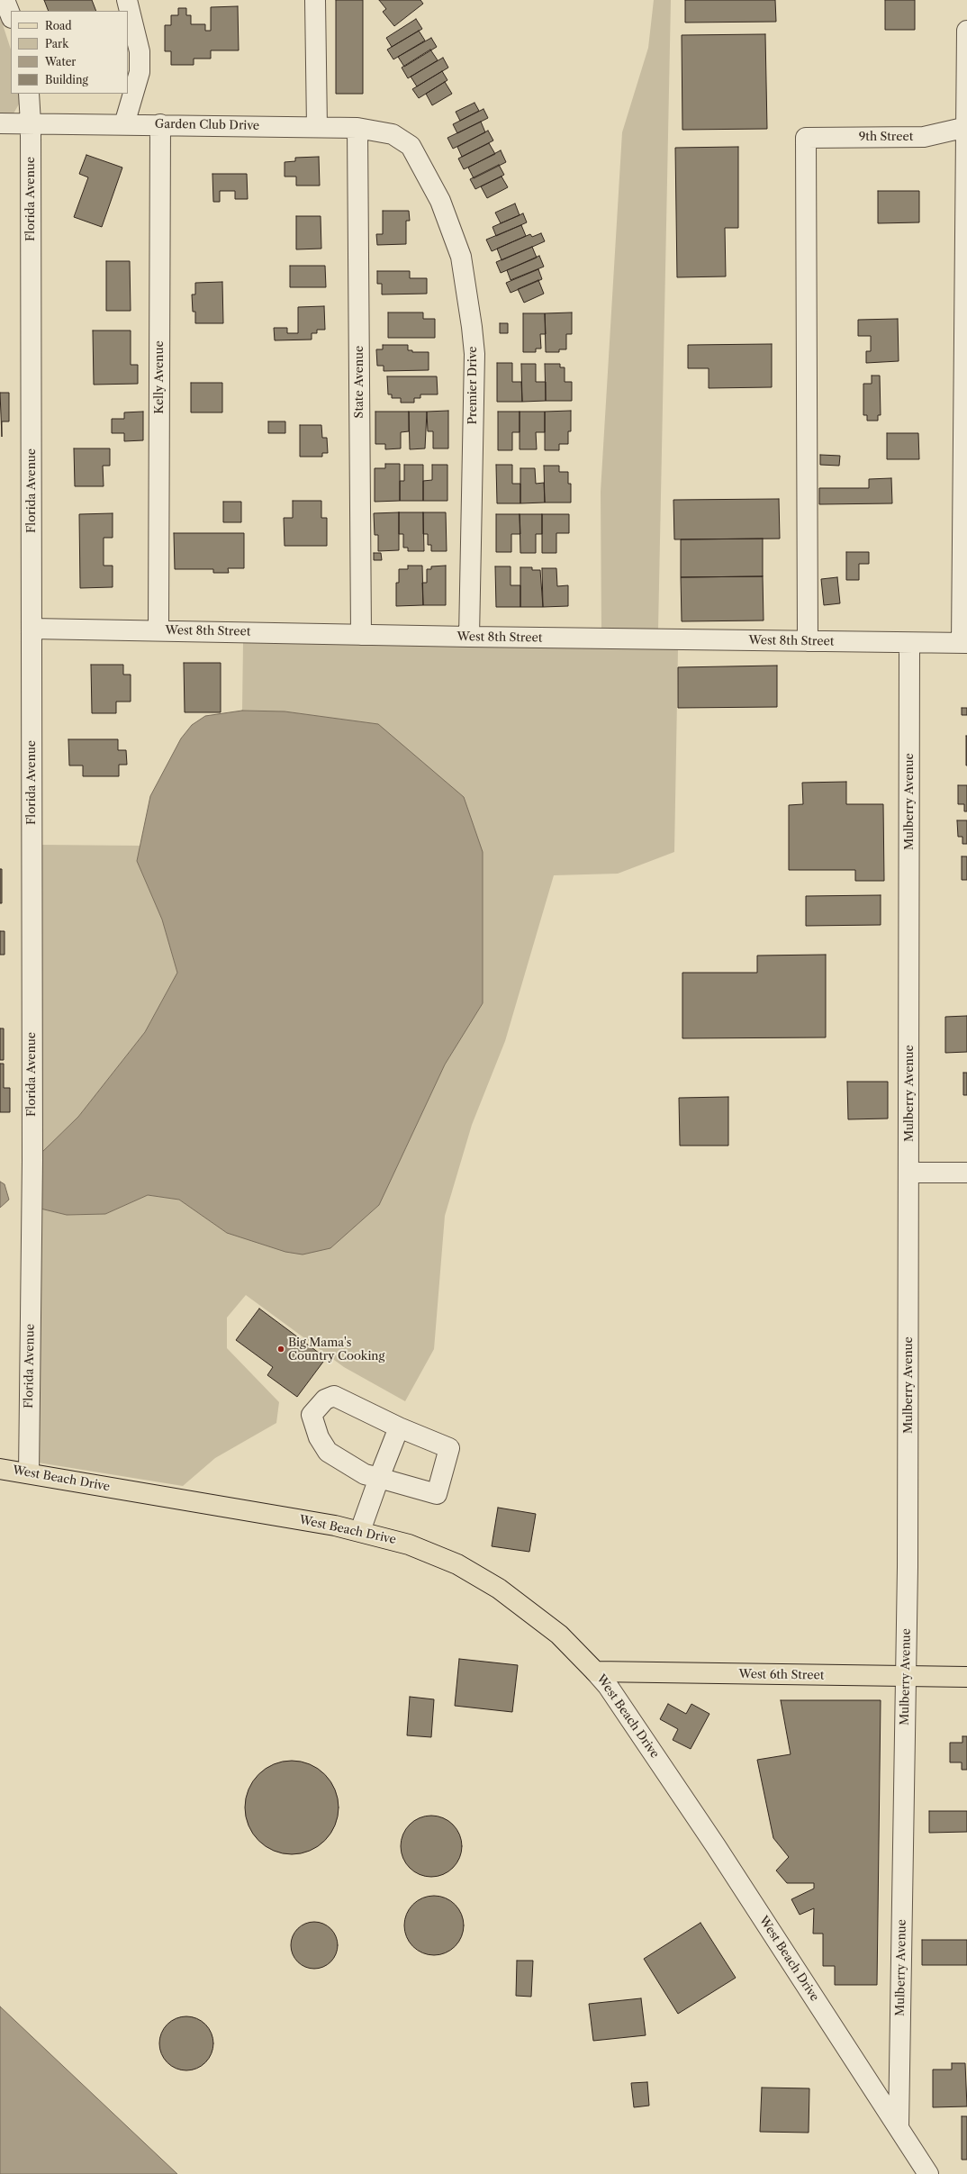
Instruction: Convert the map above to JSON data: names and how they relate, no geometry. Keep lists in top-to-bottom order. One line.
{"streets":{"main road":["West Beach Drive","West 6th Street"],"street":["Garden Club Drive","9th Street","Florida Avenue","Kelly Avenue","State Avenue","Premier Drive","West 8th Street","Mulberry Avenue"]},"crossings":[["Garden Club Drive","Florida Avenue"],["Garden Club Drive","Kelly Avenue"],["Garden Club Drive","State Avenue"],["Garden Club Drive","Premier Drive"],["9th Street","West 8th Street"],["Florida Avenue","West 8th Street"],["Florida Avenue","West Beach Drive"],["Kelly Avenue","West 8th Street"],["State Avenue","West 8th Street"],["Premier Drive","West 8th Street"],["West 8th Street","Mulberry Avenue"],["Mulberry Avenue","West Beach Drive"],["Mulberry Avenue","West 6th Street"],["West Beach Drive","West 6th Street"]],"places":["Big Mama's Country Cooking"],"legend":["Road","Park","Water","Building"]}
